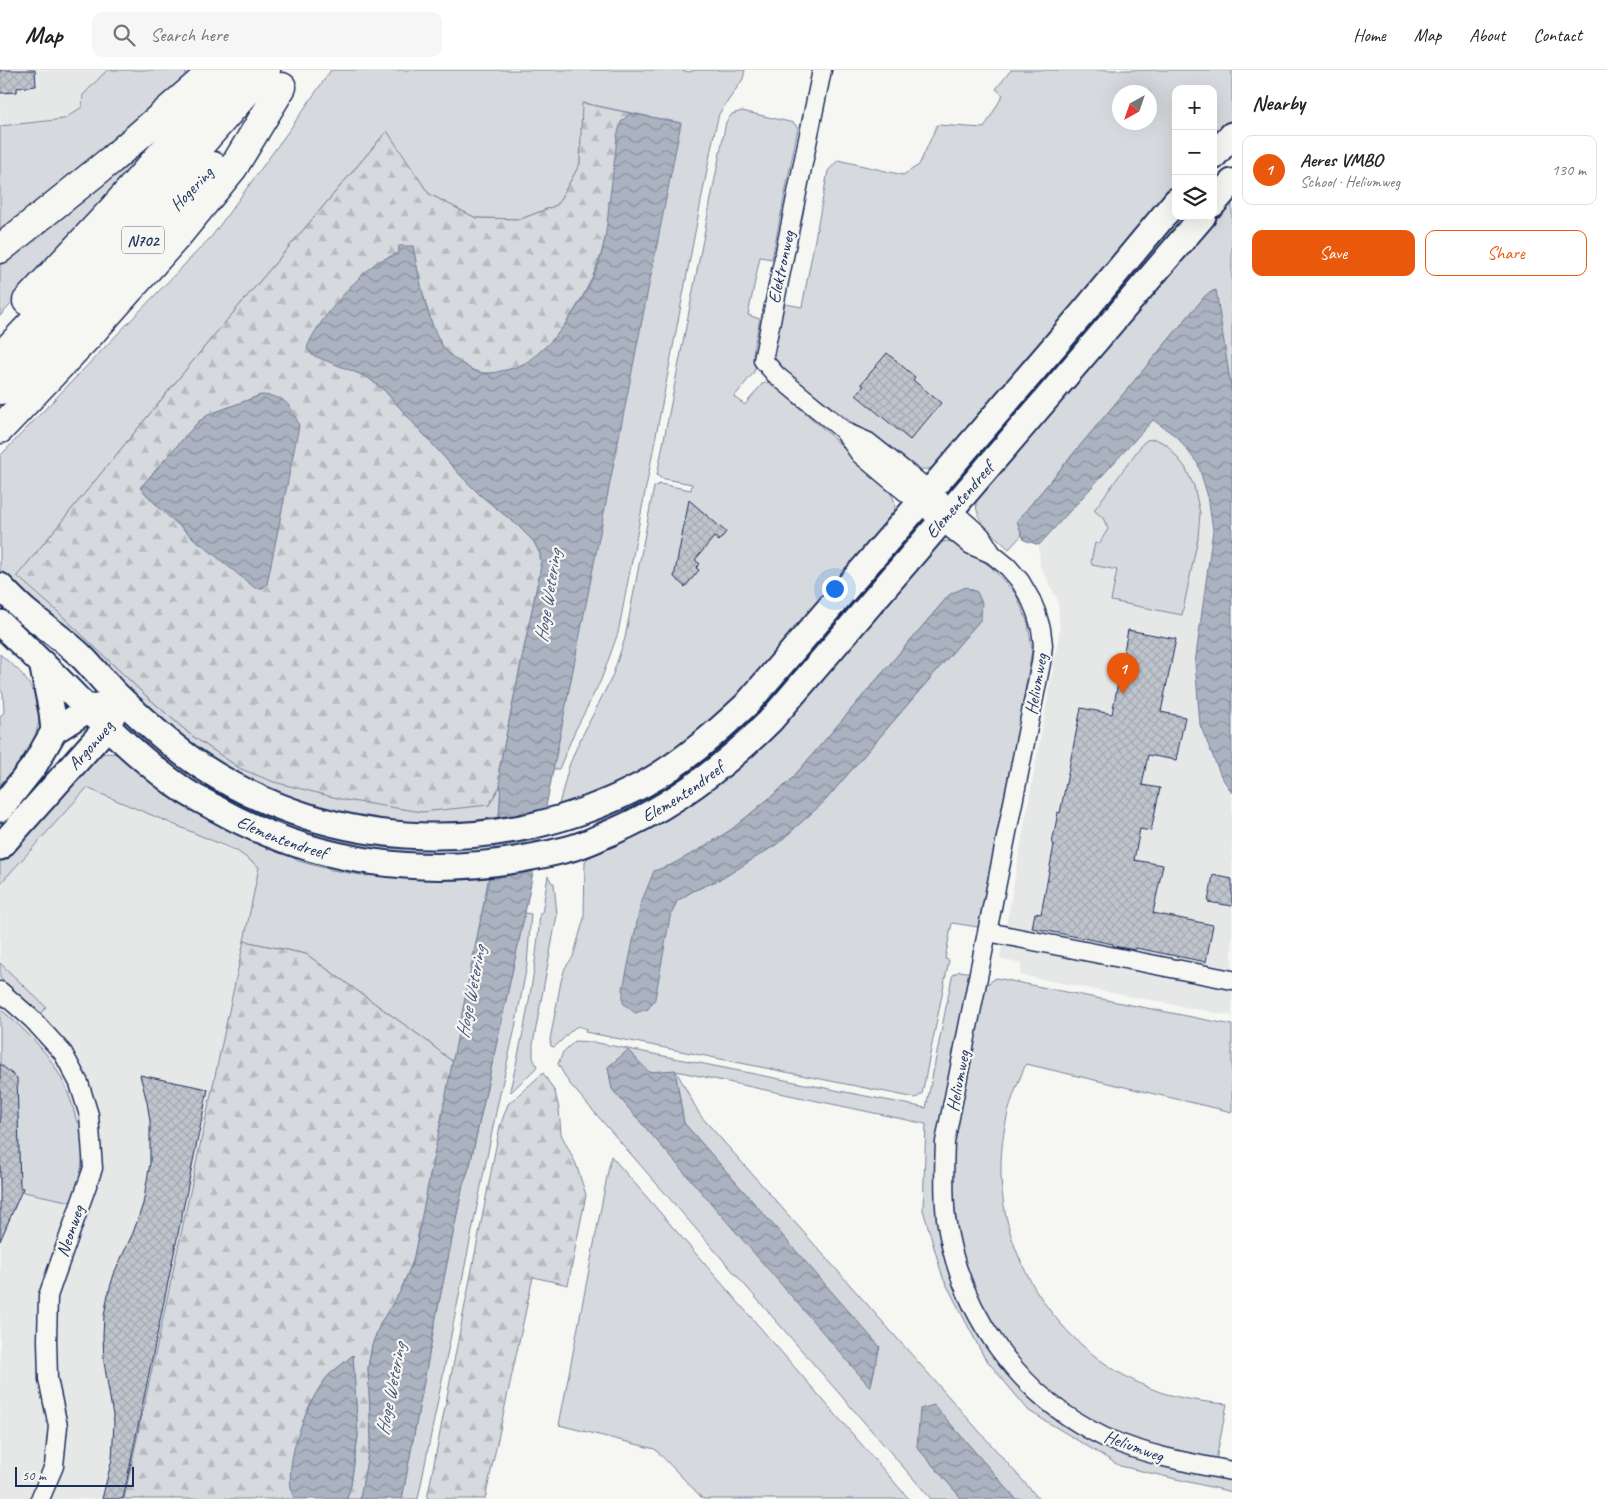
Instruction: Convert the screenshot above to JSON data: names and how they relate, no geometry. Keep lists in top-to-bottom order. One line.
{"streets":{"highway":["Hogering","N702"],"main road":["Elementendreef","Argonweg"],"street":["Elektronweg","Heliumweg","Neonweg"]},"crossings":[["Hogering","N702"],["Elektronweg","Elementendreef"],["Elektronweg","Heliumweg"],["Elementendreef","Heliumweg"],["Elementendreef","Argonweg"]],"water":["Hoge Wetering"],"scale_bar":"50 m","north":"bottom left","page":{"header":"Map","search":"Search here","nav":["Home","Map","About","Contact"],"heading":"Nearby","map_buttons":["+","−"],"list":[{"mark":"1","name":"Aeres VMBO","note":"School · Heliumweg","value":"130 m"}],"buttons":["Save","Share"],"pins":"1","scale":"50 m"}}
